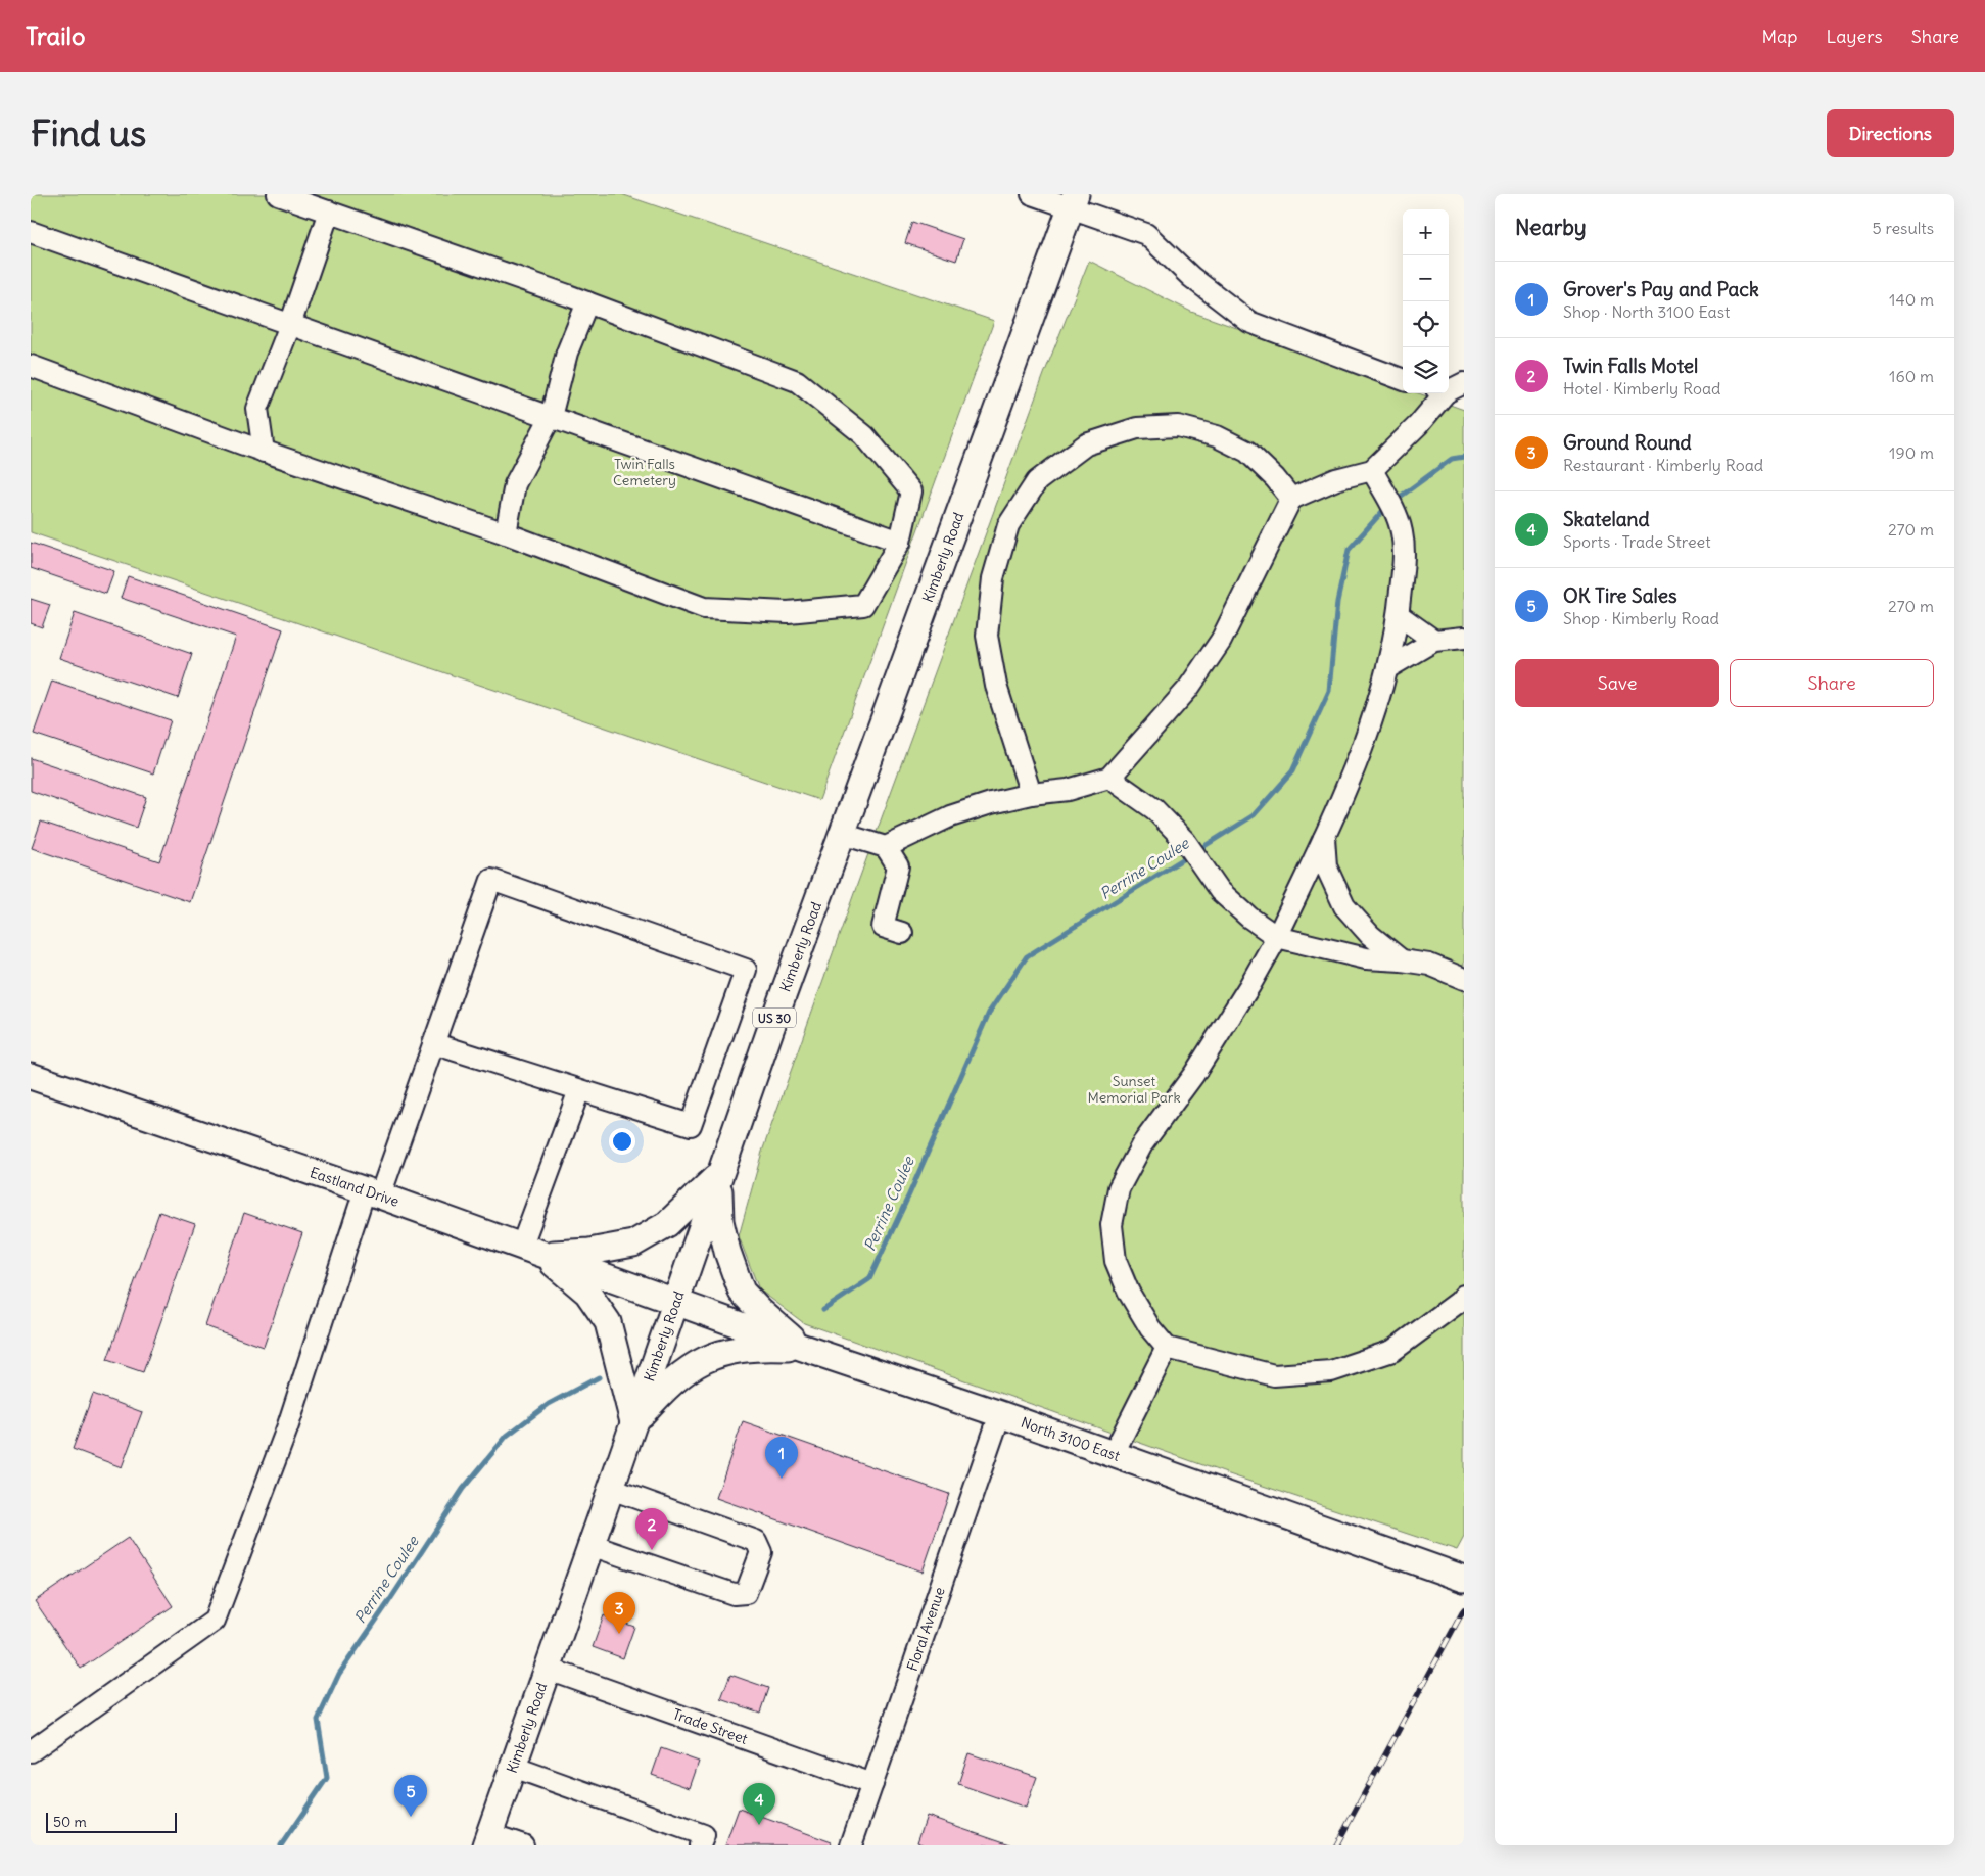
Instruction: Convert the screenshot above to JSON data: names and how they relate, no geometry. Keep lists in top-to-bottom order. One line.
{"streets":{"main road":["Kimberly Road","US 30","Eastland Drive","North 3100 East"],"street":["Floral Avenue","Trade Street"]},"crossings":[["Kimberly Road","Eastland Drive"],["Kimberly Road","North 3100 East"],["Kimberly Road","Trade Street"],["Eastland Drive","North 3100 East"],["North 3100 East","Floral Avenue"],["Floral Avenue","Trade Street"]],"water":["Perrine Coulee"],"parks":["Twin Falls Cemetery","Sunset Memorial Park"],"scale_bar":"50 m","page":{"header":"Trailo","nav":["Map","Layers","Share"],"buttons":["Directions",["Save","Share"]],"title":"Find us","heading":["Nearby","5 results"],"map_buttons":["+","−"],"list":[{"mark":"1","name":"Grover's Pay and Pack","note":"Shop · North 3100 East","value":"140 m"},{"mark":"2","name":"Twin Falls Motel","note":"Hotel · Kimberly Road","value":"160 m"},{"mark":"3","name":"Ground Round","note":"Restaurant · Kimberly Road","value":"190 m"},{"mark":"4","name":"Skateland","note":"Sports · Trade Street","value":"270 m"},{"mark":"5","name":"OK Tire Sales","note":"Shop · Kimberly Road","value":"270 m"}],"pins":["1","2","3","5","4"],"scale":"50 m"}}
